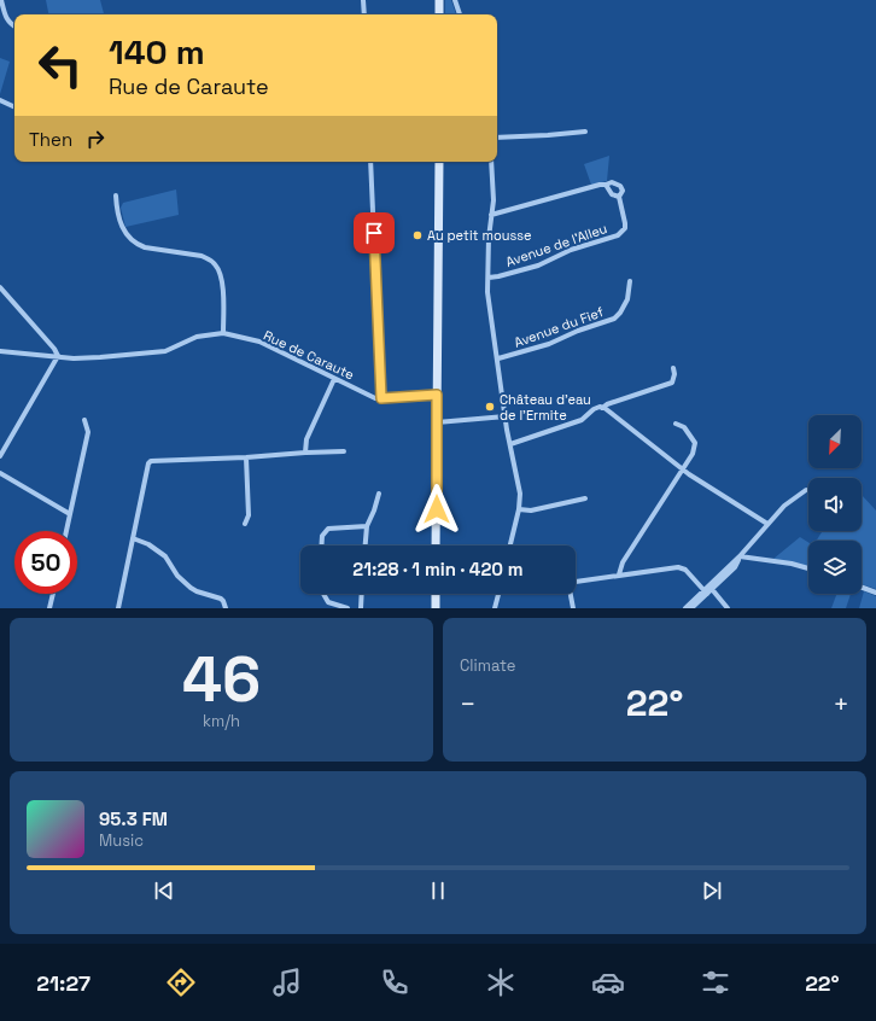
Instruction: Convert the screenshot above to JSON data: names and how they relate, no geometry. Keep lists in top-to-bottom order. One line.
{"streets":{"street":["Avenue de l'Alleu","Avenue du Fief","Rue de Caraute"]},"places":["Au petit mousse","Château d'eau de l'Ermite"],"north":"bottom left","page":{"turn":["140 m","Rue de Caraute"],"then":"Then","limit":"50","trip":"21:28 · 1 min · 420 m","tile":[["46","km/h"],"Climate"],"heat":["−","22°","+"],"song":["95.3 FM","Music"],"tabs":["21:27","22°"]}}
